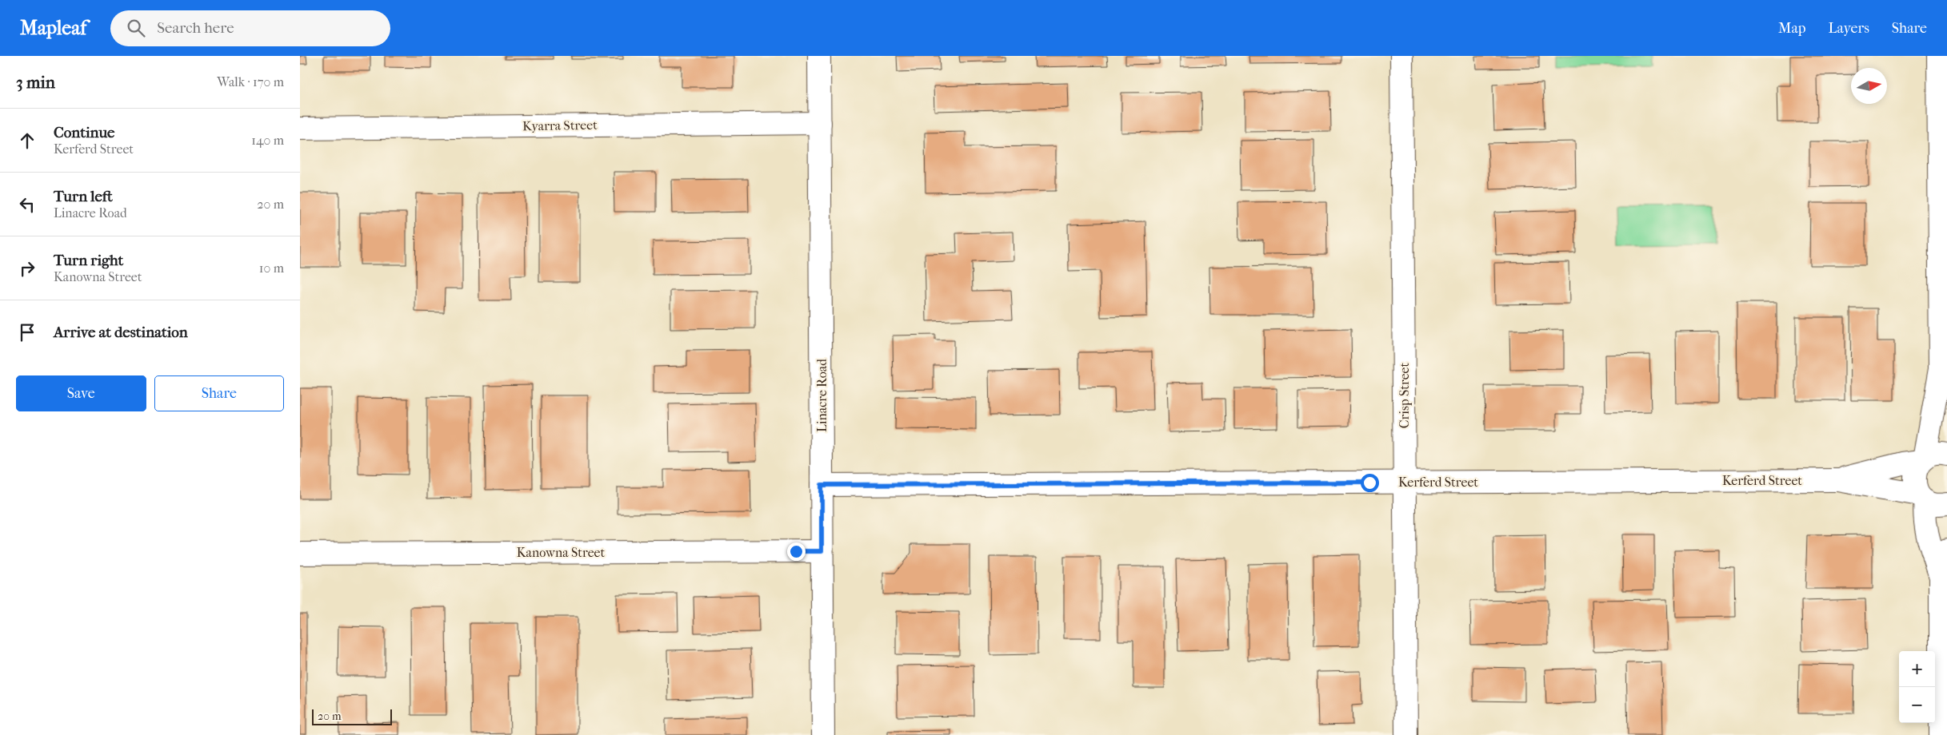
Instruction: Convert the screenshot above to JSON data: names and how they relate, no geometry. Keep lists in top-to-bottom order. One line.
{"streets":{"street":["Kyarra Street","Linacre Road","Crisp Street","Kerferd Street","Kanowna Street"]},"crossings":[["Kyarra Street","Linacre Road"],["Linacre Road","Kerferd Street"],["Linacre Road","Kanowna Street"],["Crisp Street","Kerferd Street"]],"scale_bar":"20 m","north":"right","page":{"header":"Mapleaf","search":"Search here","nav":["Map","Layers","Share"],"heading":["3 min","Walk · 170 m"],"list":[["Continue","Kerferd Street","140 m"],["Turn left","Linacre Road","20 m"],["Turn right","Kanowna Street","10 m"],"Arrive at destination"],"buttons":["Save","Share"],"map_buttons":["+","−"],"scale":"20 m"}}
